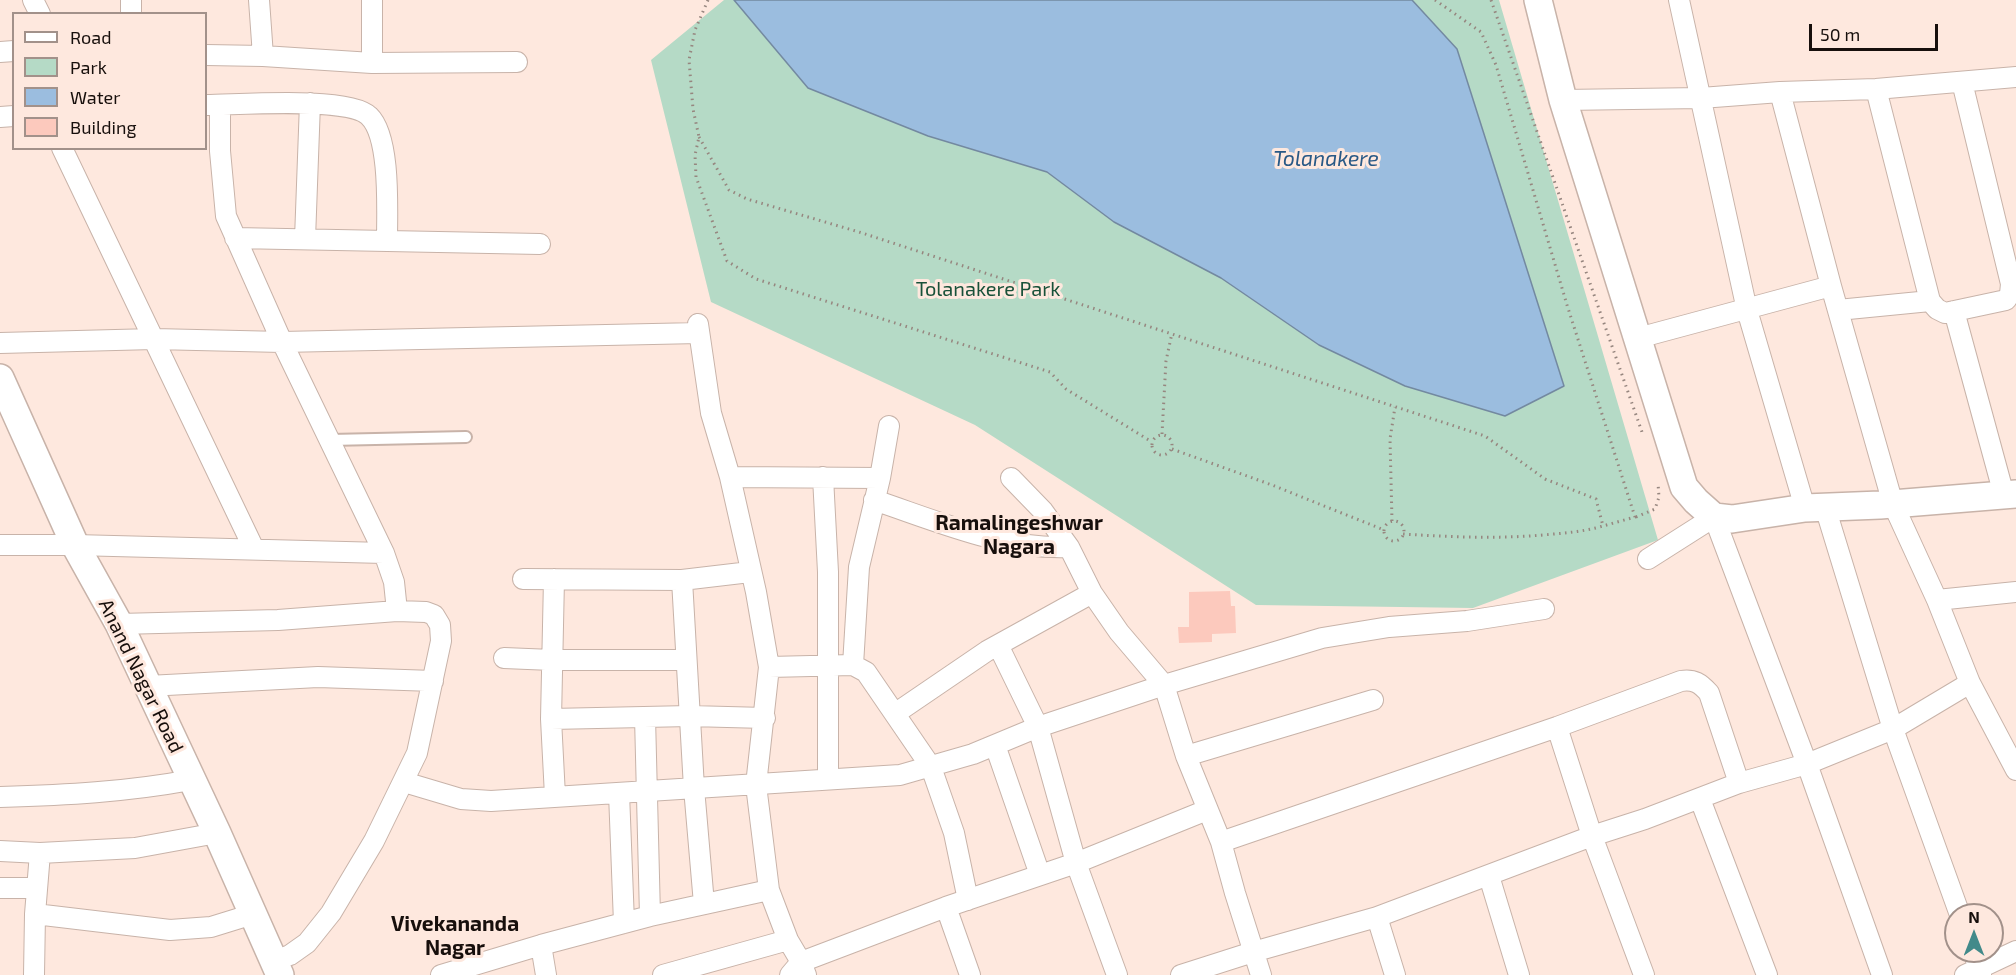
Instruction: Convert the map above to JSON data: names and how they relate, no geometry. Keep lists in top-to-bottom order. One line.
{"streets":{"street":["Anand Nagar Road"]},"districts":["Ramalingeshwar Nagara","Vivekananda Nagar"],"water":["Tolanakere"],"parks":["Tolanakere Park"],"legend":["Road","Park","Water","Building"],"scale_bar":"50 m","north":"top"}
